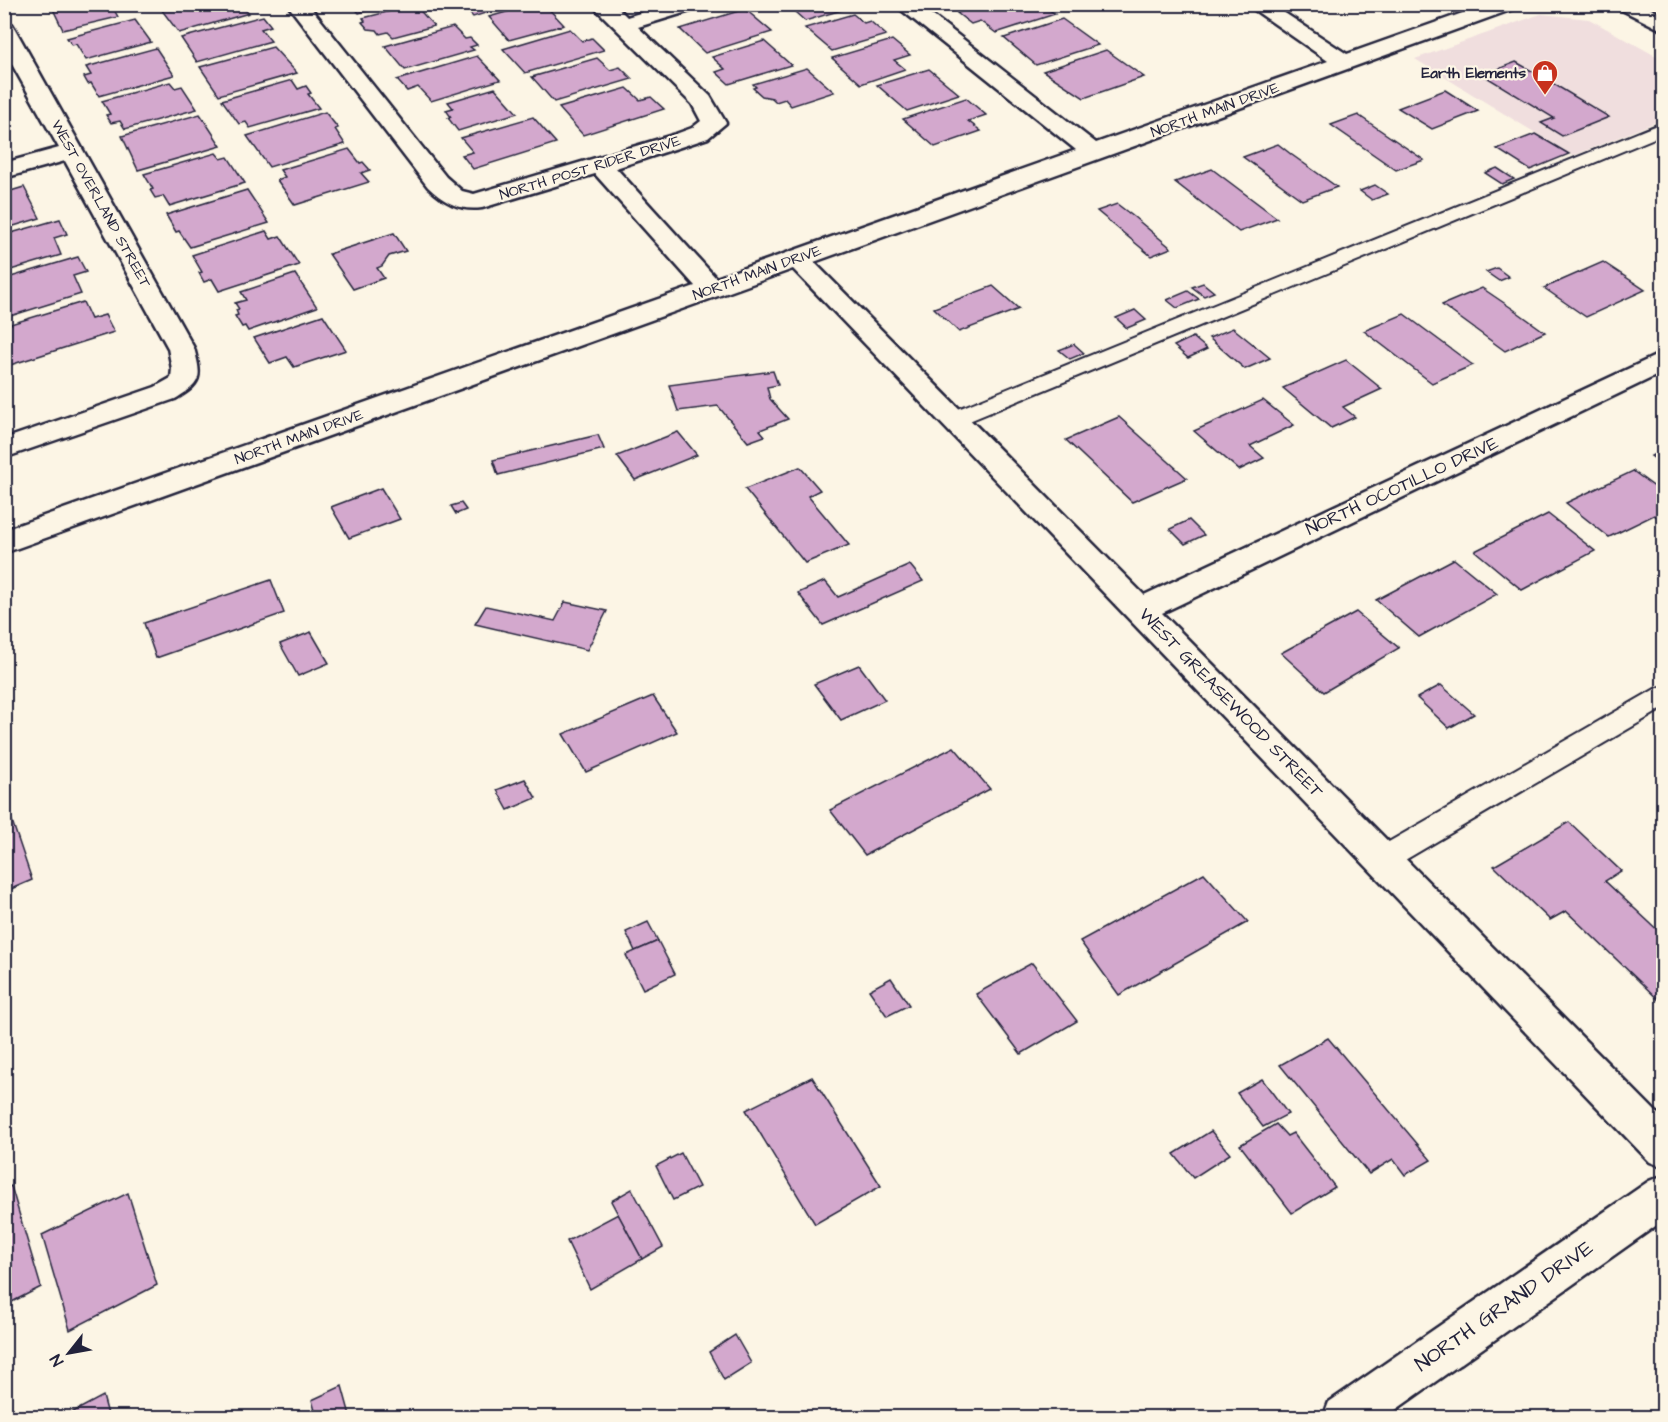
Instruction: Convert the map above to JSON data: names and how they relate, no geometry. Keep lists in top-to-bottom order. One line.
{"streets":{"street":["NORTH MAIN DRIVE","NORTH POST RIDER DRIVE","WEST OVERLAND STREET","NORTH OCOTILLO DRIVE","WEST GREASEWOOD STREET","NORTH GRAND DRIVE"]},"crossings":[["NORTH MAIN DRIVE","WEST GREASEWOOD STREET"],["NORTH OCOTILLO DRIVE","WEST GREASEWOOD STREET"]],"places":{"shop":["Earth Elements"]},"north":"bottom left"}
